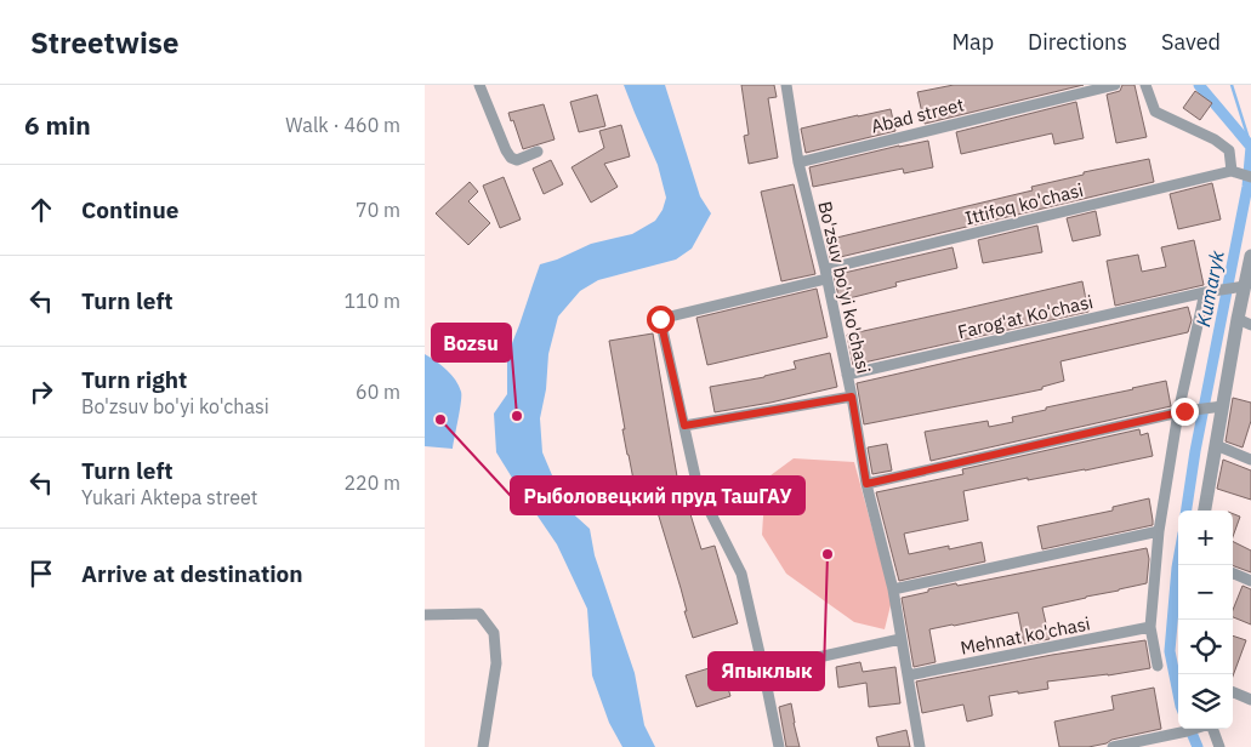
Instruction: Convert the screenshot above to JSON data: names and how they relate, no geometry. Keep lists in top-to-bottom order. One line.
{"streets":{"street":["Abad street","Ittifoq ko'chasi","Bo'zsuv bo'yi ko'chasi","Farog'at Ko'chasi","Mehnat ko'chasi"]},"crossings":[["Abad street","Bo'zsuv bo'yi ko'chasi"],["Ittifoq ko'chasi","Bo'zsuv bo'yi ko'chasi"],["Bo'zsuv bo'yi ko'chasi","Farog'at Ko'chasi"],["Bo'zsuv bo'yi ko'chasi","Mehnat ko'chasi"]],"water":["Kumaryk"],"places":["Bozsu","Рыболовецкий пруд ТашГАУ","Япыклык"],"page":{"header":"Streetwise","nav":["Map","Directions","Saved"],"heading":["6 min","Walk · 460 m"],"list":[["Continue","70 m"],["Turn left","110 m"],["Turn right","Bo'zsuv bo'yi ko'chasi","60 m"],["Turn left","Yukari Aktepa street","220 m"],"Arrive at destination"],"map_buttons":["+","−"]}}
